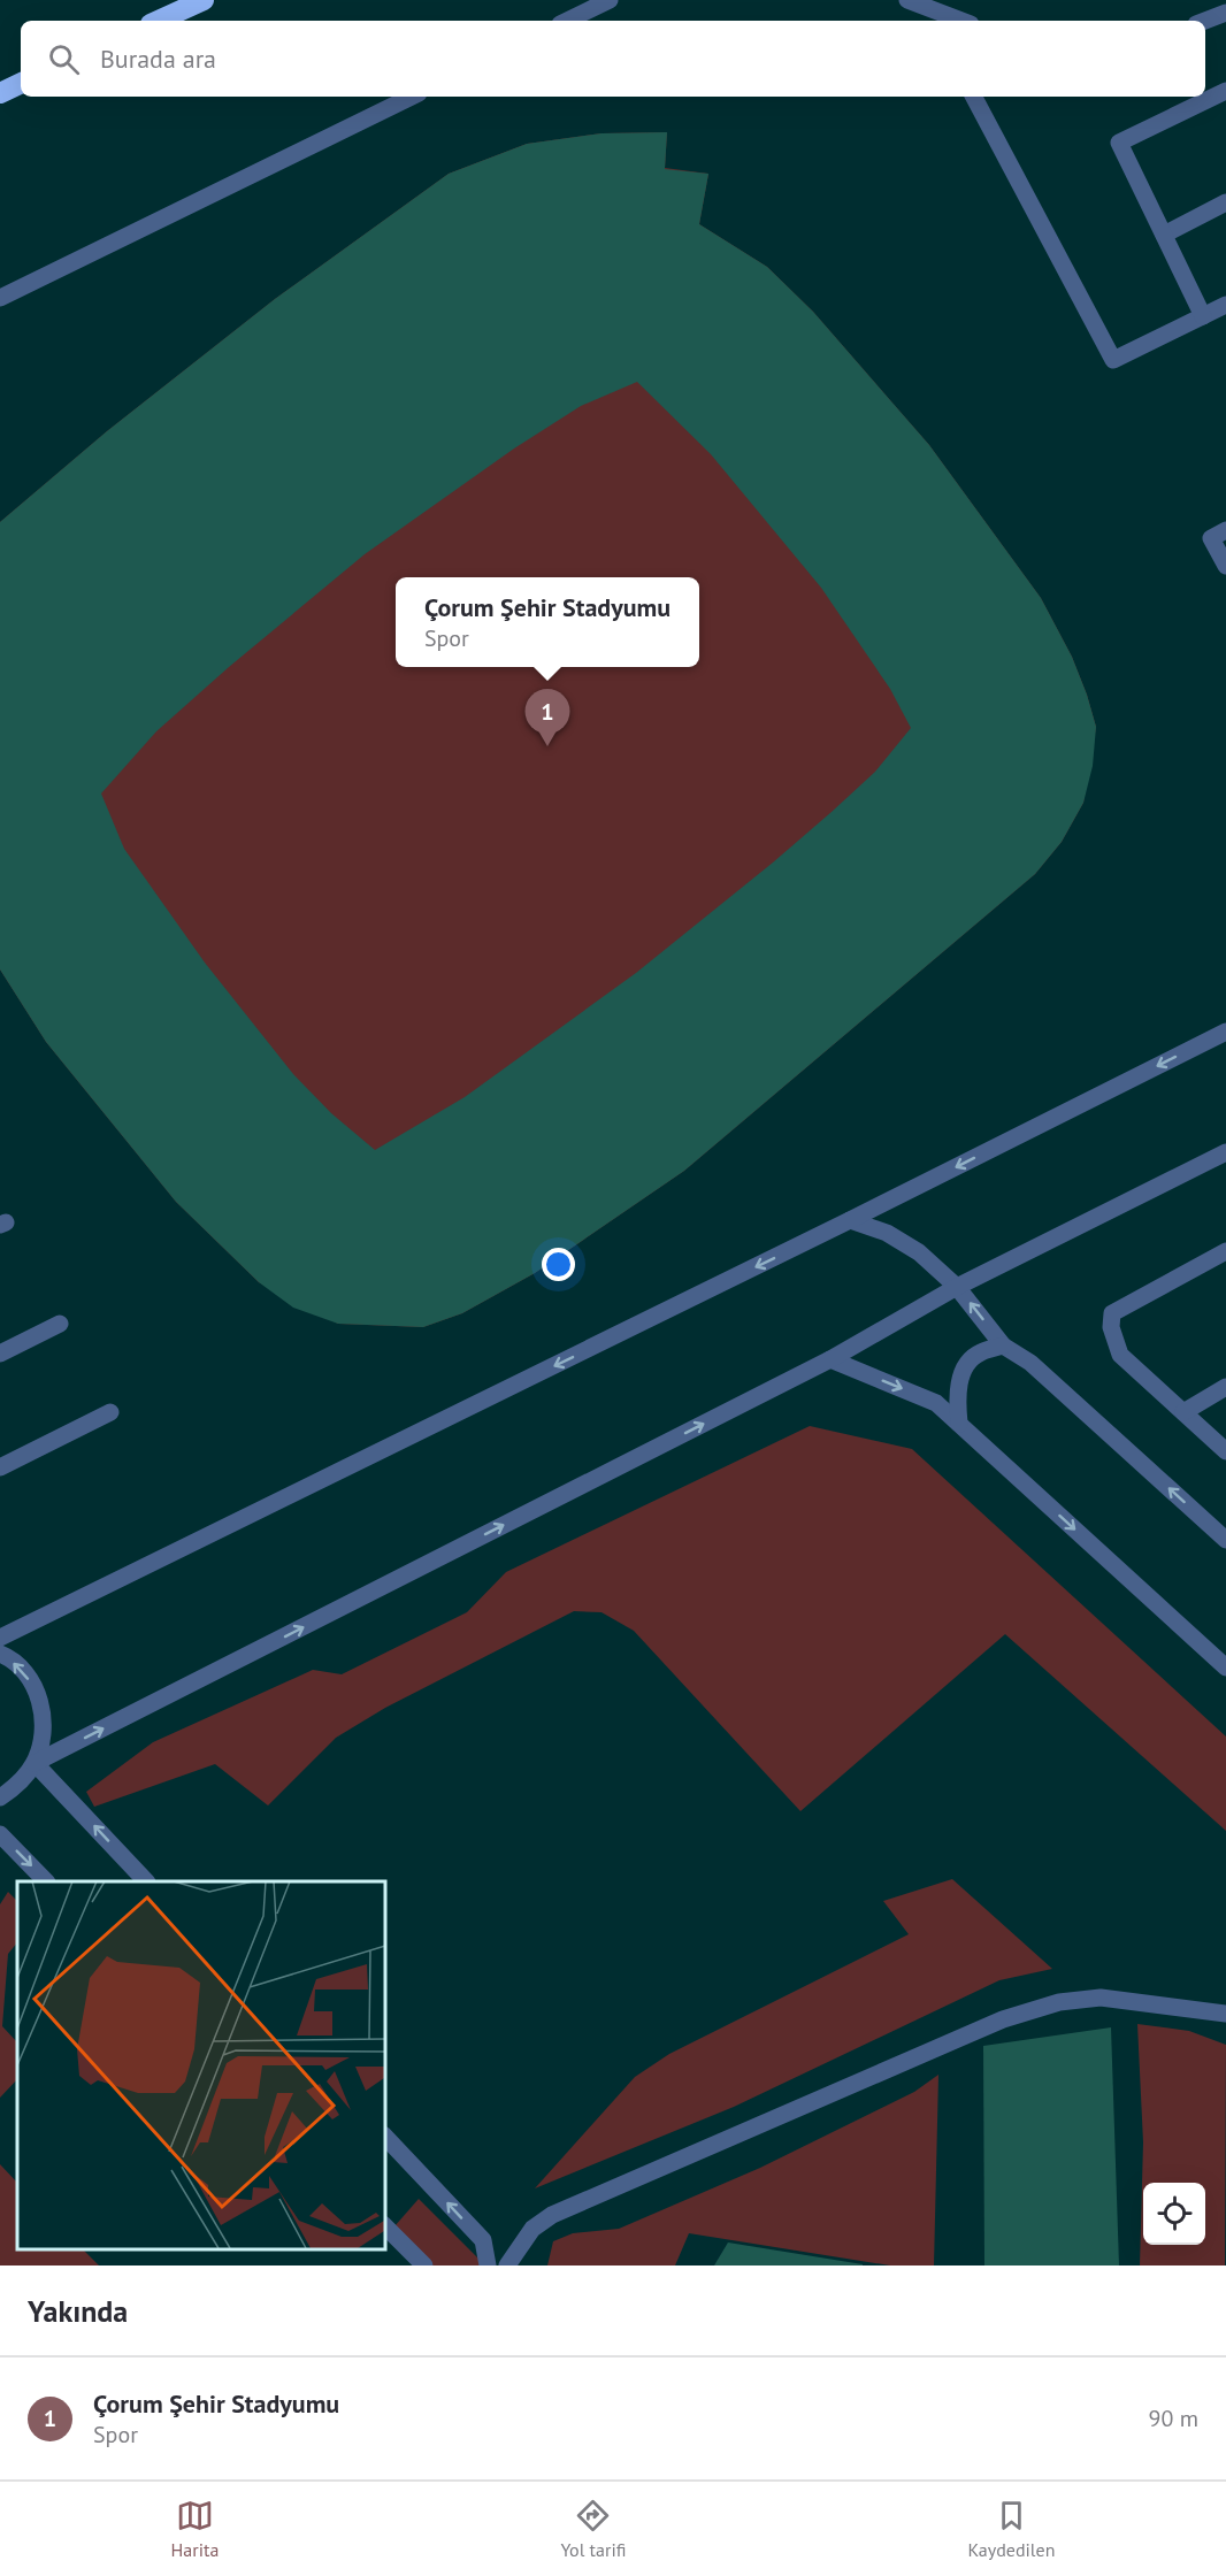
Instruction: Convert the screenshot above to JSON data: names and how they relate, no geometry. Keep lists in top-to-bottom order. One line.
{"page":{"search":"Burada ara","popup":["Çorum Şehir Stadyumu","Spor"],"pins":"1","heading":"Yakında","list":[{"mark":"1","name":"Çorum Şehir Stadyumu","note":"Spor","value":"90 m"}],"nav":["Harita","Yol tarifi","Kaydedilen"]}}
